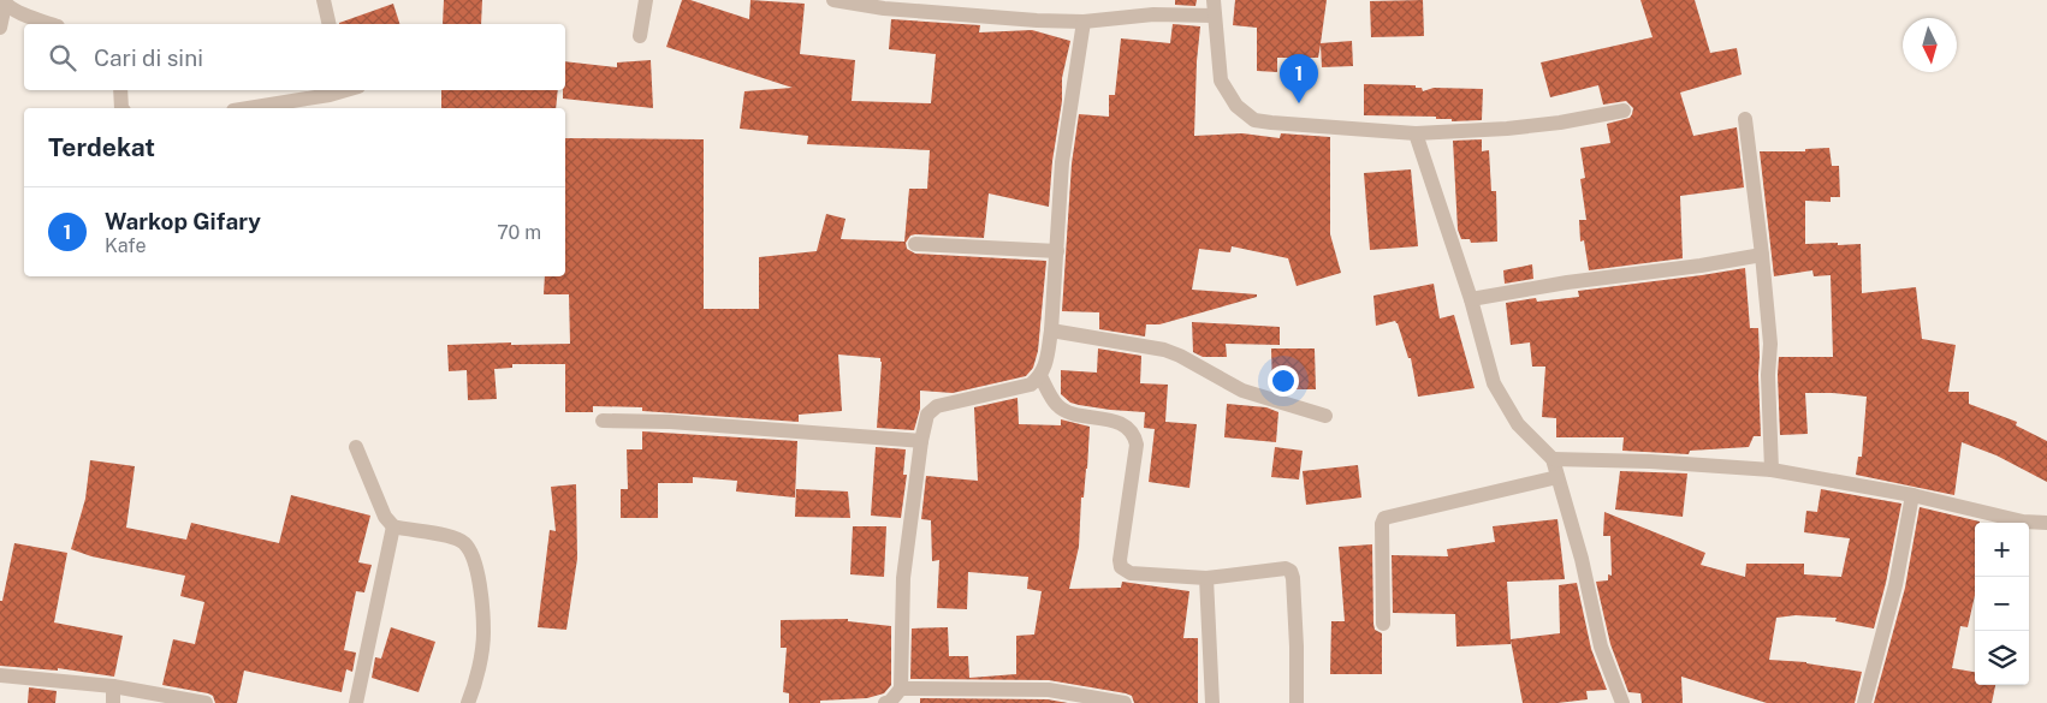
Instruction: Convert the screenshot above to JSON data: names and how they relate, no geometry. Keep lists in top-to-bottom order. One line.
{"north":"bottom","page":{"search":"Cari di sini","pins":"1","heading":"Terdekat","list":[{"mark":"1","name":"Warkop Gifary","note":"Kafe","value":"70 m"}],"map_buttons":["+","−"]}}
